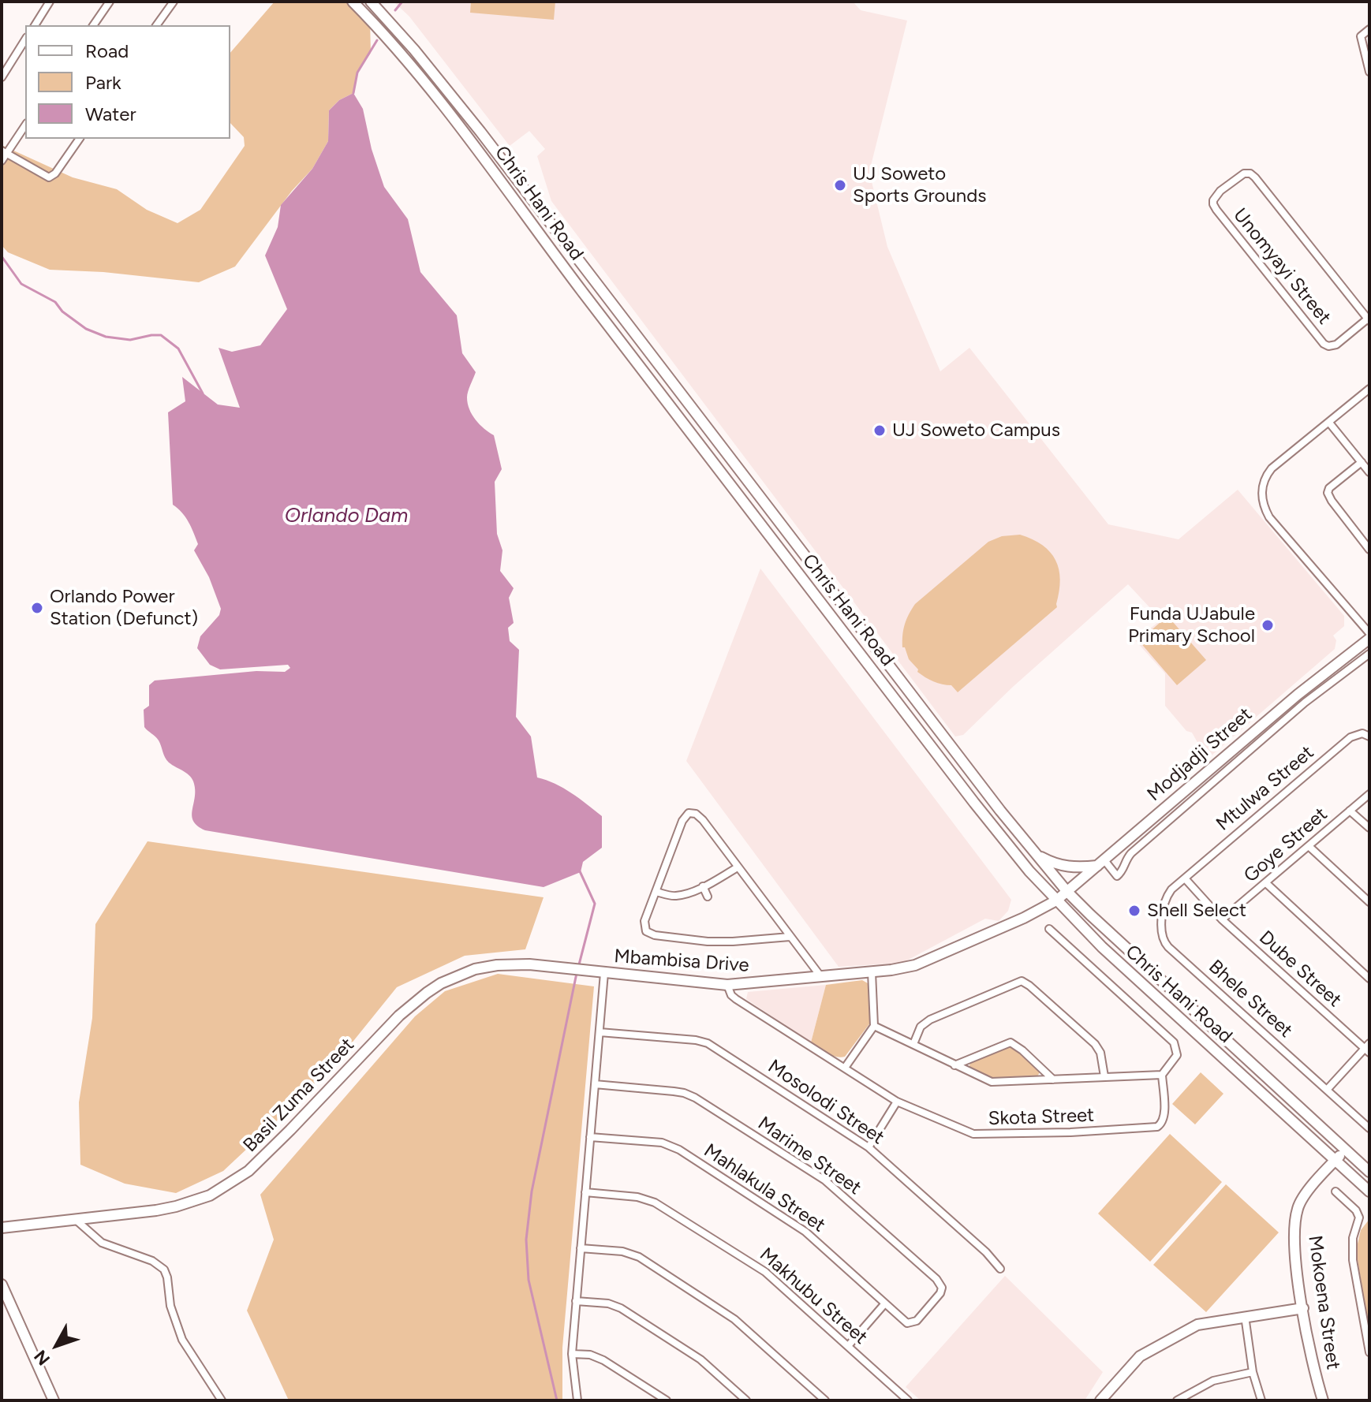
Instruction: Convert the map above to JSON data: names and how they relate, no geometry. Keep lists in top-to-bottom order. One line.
{"streets":{"main road":["Chris Hani Road","Modjadji Street","Mbambisa Drive","Basil Zuma Street","Mokoena Street"],"street":["Unomyayi Street","Mtulwa Street","Goye Street","Dube Street","Bhele Street","Mosolodi Street","Skota Street","Marime Street","Mahlakula Street","Makhubu Street"]},"crossings":[["Chris Hani Road","Modjadji Street"],["Chris Hani Road","Mbambisa Drive"],["Chris Hani Road","Mokoena Street"],["Modjadji Street","Mbambisa Drive"],["Mtulwa Street","Dube Street"],["Mtulwa Street","Bhele Street"],["Goye Street","Dube Street"],["Mbambisa Drive","Basil Zuma Street"],["Mbambisa Drive","Mosolodi Street"],["Mbambisa Drive","Skota Street"],["Mbambisa Drive","Marime Street"],["Mbambisa Drive","Mahlakula Street"],["Mbambisa Drive","Makhubu Street"],["Dube Street","Bhele Street"],["Marime Street","Mahlakula Street"]],"water":["Orlando Dam"],"places":["UJ Soweto Sports Grounds","UJ Soweto Campus","Orlando Power Station (Defunct)","Funda UJabule Primary School","Shell Select"],"legend":["Road","Park","Water"],"north":"bottom left"}
